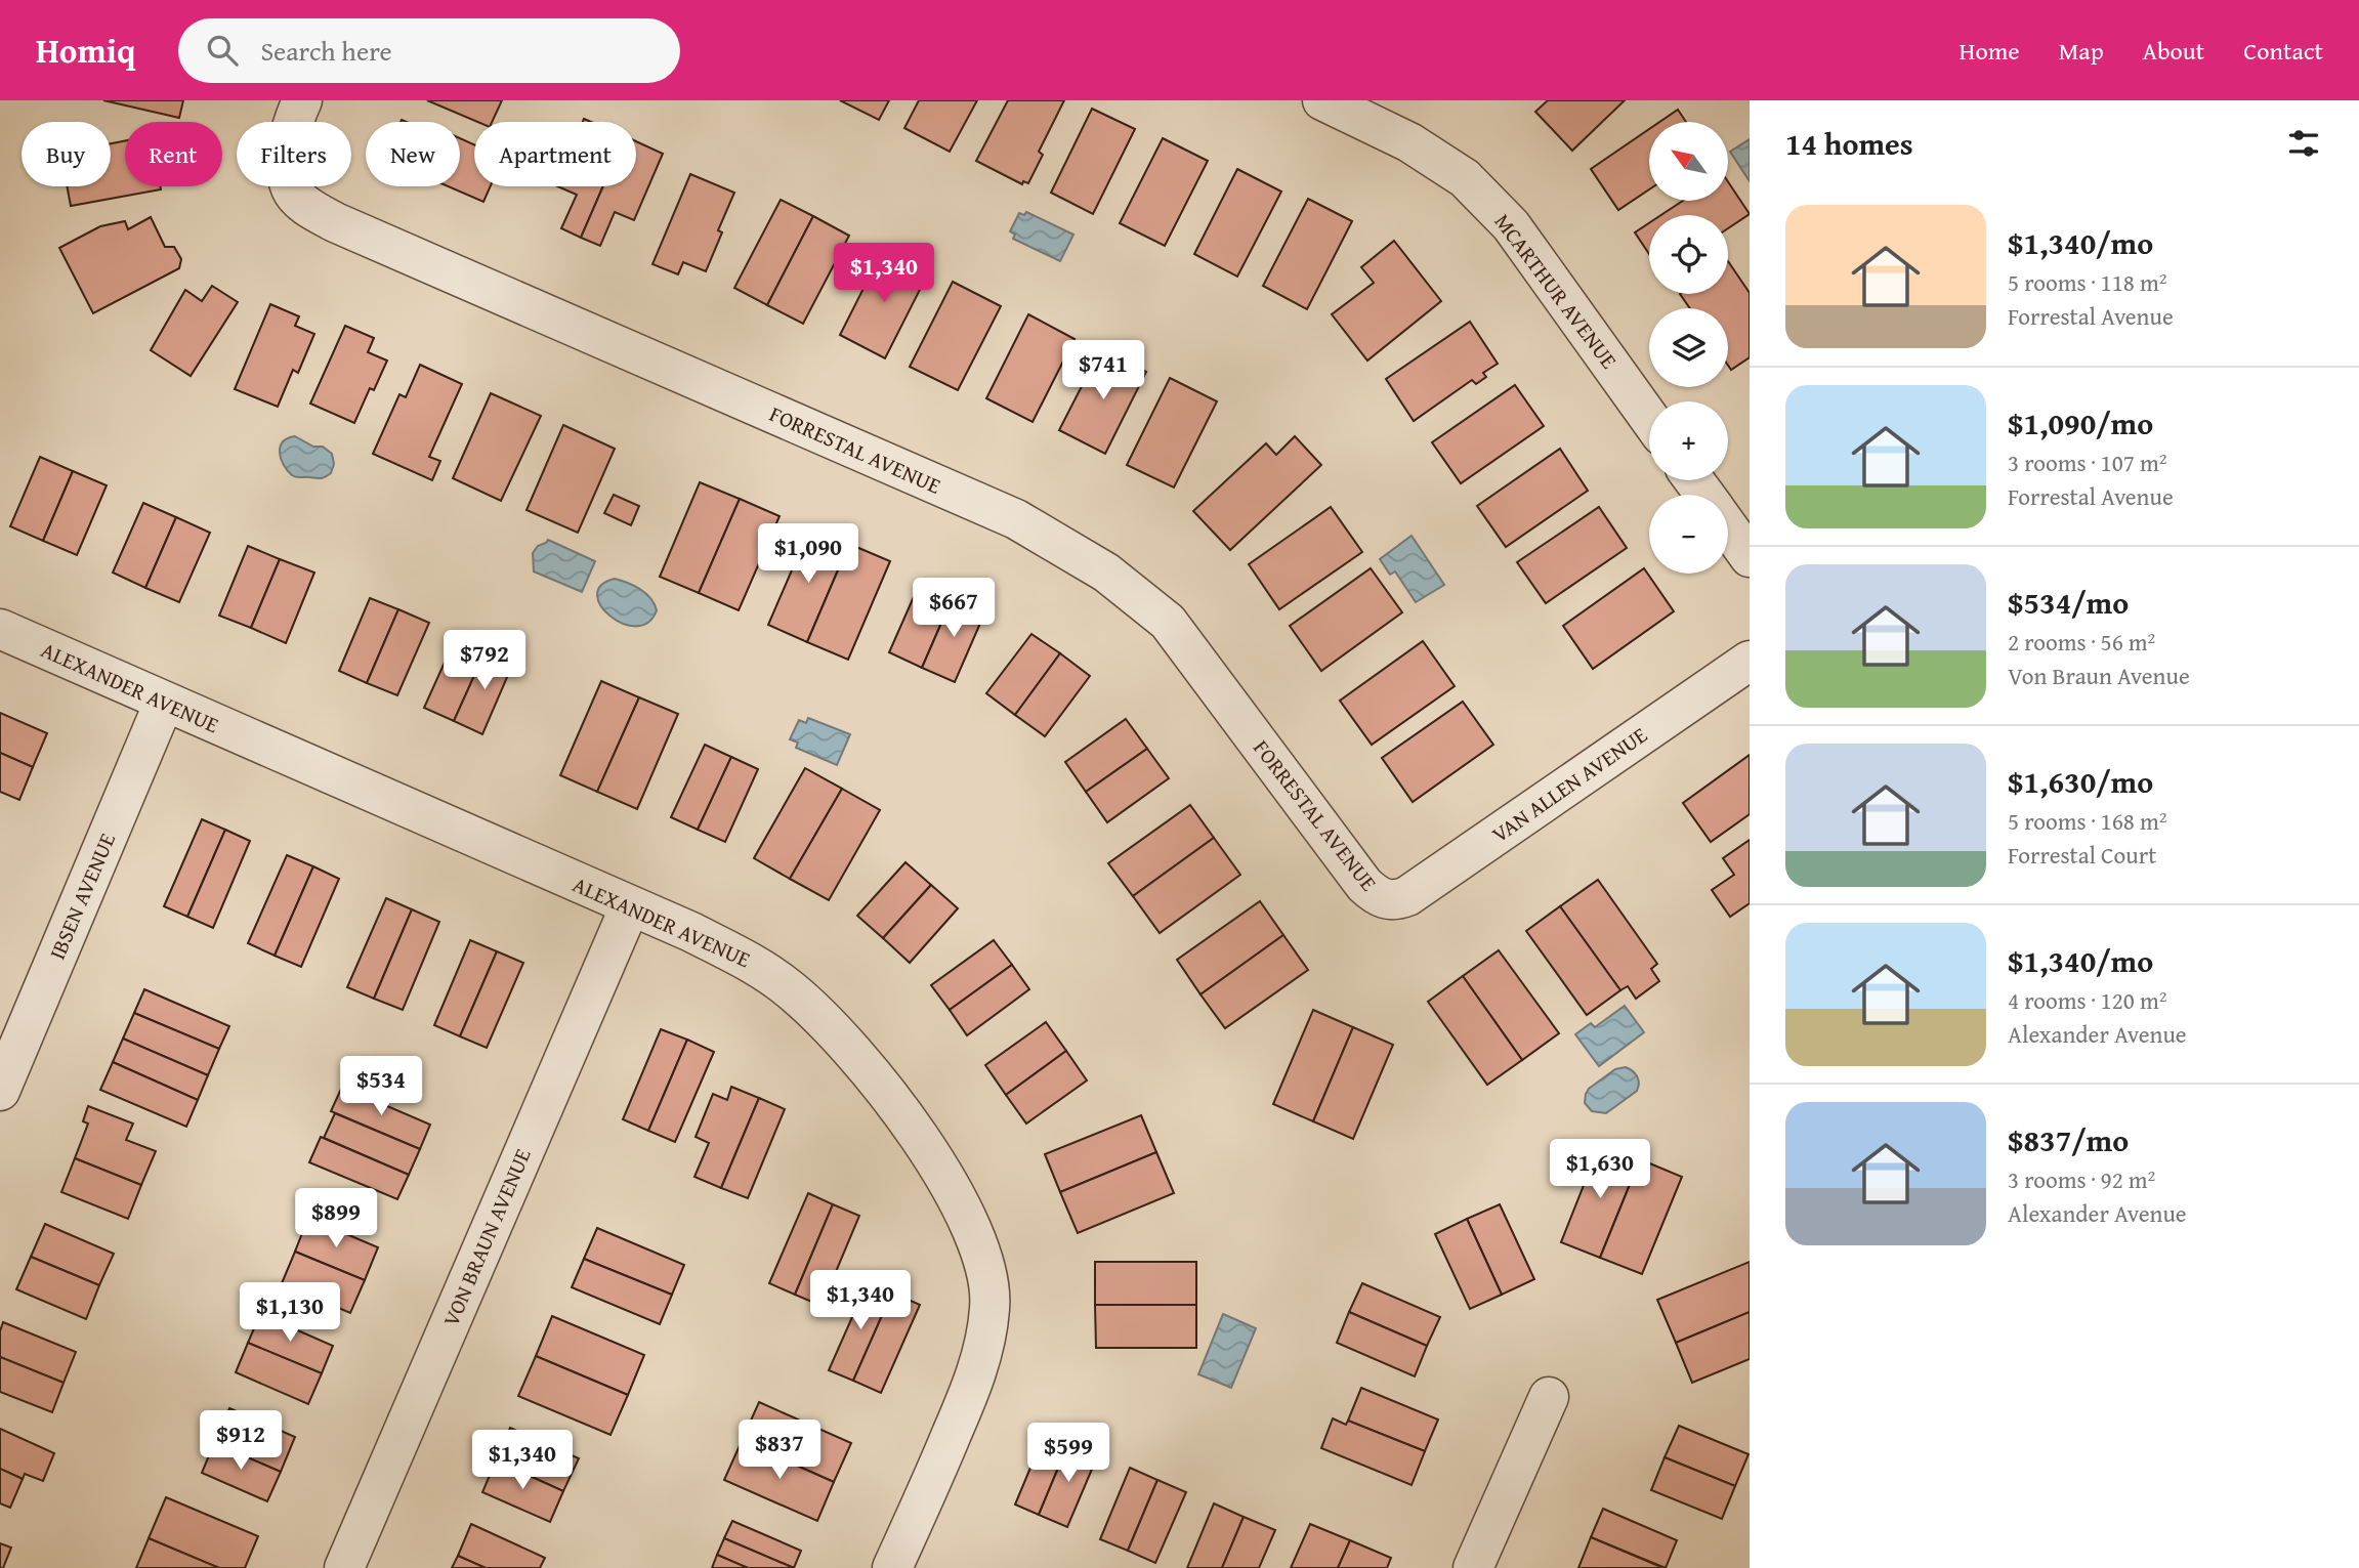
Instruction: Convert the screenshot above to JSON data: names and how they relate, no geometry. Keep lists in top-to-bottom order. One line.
{"streets":{"street":["MCARTHUR AVENUE","FORRESTAL AVENUE","ALEXANDER AVENUE","VAN ALLEN AVENUE","IBSEN AVENUE","VON BRAUN AVENUE"]},"crossings":[["FORRESTAL AVENUE","VAN ALLEN AVENUE"],["ALEXANDER AVENUE","IBSEN AVENUE"],["ALEXANDER AVENUE","VON BRAUN AVENUE"]],"north":"top left","page":{"header":"Homiq","search":"Search here","nav":["Home","Map","About","Contact"],"heading":"14 homes","map_buttons":["+","−"],"chip":["Buy","Rent","Filters","New","Apartment"],"list":[{"name":"$1,340/mo","note":"5 rooms · 118 m² · Forrestal Avenue"},{"name":"$1,090/mo","note":"3 rooms · 107 m² · Forrestal Avenue"},{"name":"$534/mo","note":"2 rooms · 56 m² · Von Braun Avenue"},{"name":"$1,630/mo","note":"5 rooms · 168 m² · Forrestal Court"},{"name":"$1,340/mo","note":"4 rooms · 120 m² · Alexander Avenue"},{"name":"$837/mo","note":"3 rooms · 92 m² · Alexander Avenue"}],"price":["$1,340","$741","$1,090","$667","$792","$534","$1,630","$899","$1,340","$1,130","$912","$837","$599","$1,340"]}}
